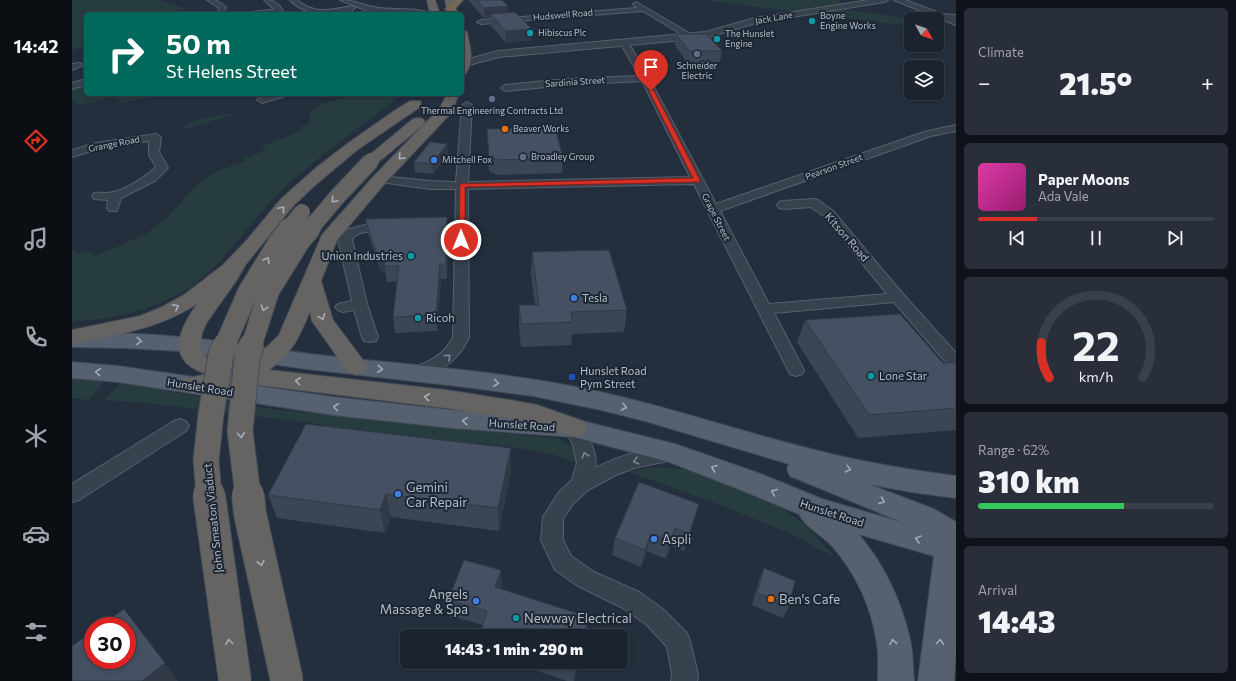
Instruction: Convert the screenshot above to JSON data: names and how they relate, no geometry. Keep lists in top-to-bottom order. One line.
{"streets":{"highway":["John Smeaton Viaduct"],"main road":["Hunslet Road"],"street":["Hudswell Road","Jack Lane","Sardinia Street","Grange Road","Pearson Street","Grape Street","Kitson Road"]},"crossings":[["Jack Lane","Grape Street"],["Sardinia Street","Grape Street"],["Pearson Street","Grape Street"]],"places":{"other":["Boyne Engine Works","Hibiscus Plc","The Hunslet Engine","Schneider Electric","Thermal Engineering Contracts Ltd","Beaver Works","Broadley Group","Mitchell Fox","Union Industries","Tesla","Ricoh","Lone Star","Gemini Car Repair","Aspli","Ben's Cafe","Angels Massage & Spa","Newway Electrical"],"transit":["Hunslet Road Pym Street"]},"north":"bottom right","page":{"tabs":"14:42","tile":["Climate",["Range · 62%","310 km"],["Arrival","14:43"]],"turn":["50 m","St Helens Street"],"heat":["−","21.5°","+"],"song":["Paper Moons","Ada Vale"],"limit":"30","trip":"14:43 · 1 min · 290 m","gauge":["22","km/h"]}}
